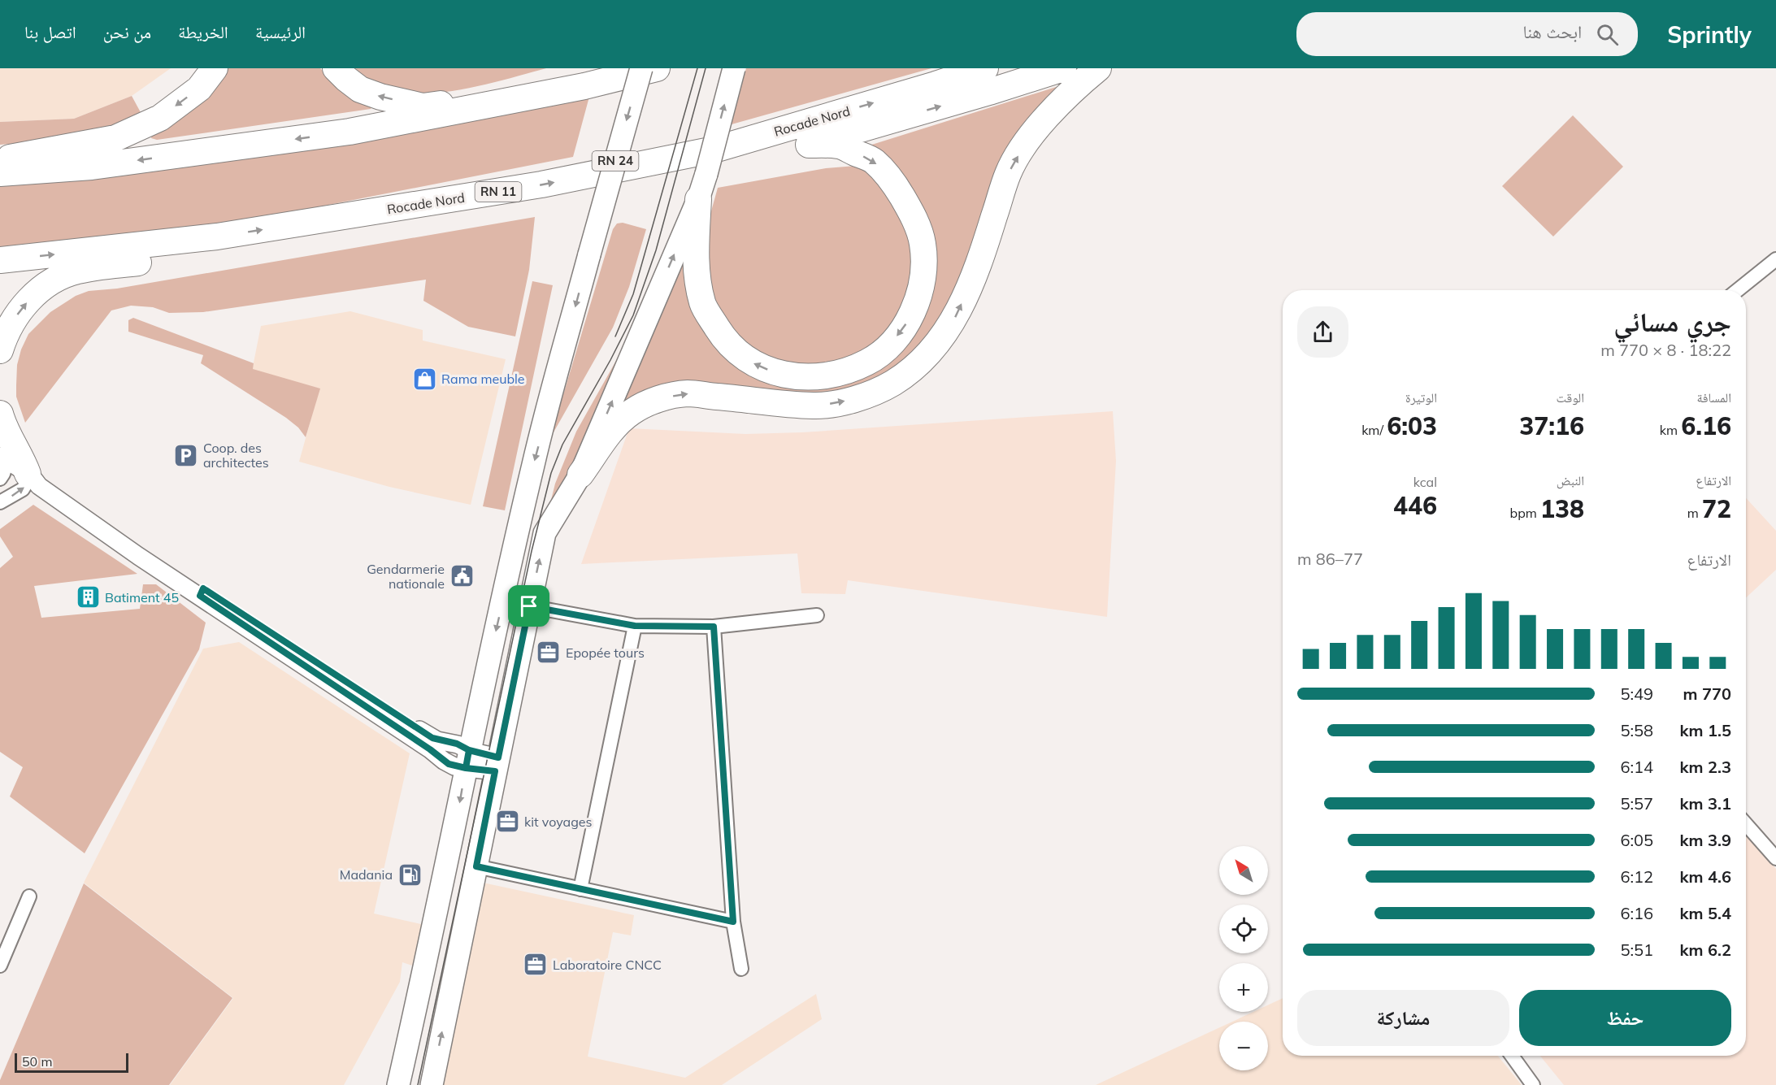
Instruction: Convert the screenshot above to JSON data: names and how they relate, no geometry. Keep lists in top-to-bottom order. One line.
{"streets":{"highway":["Rocade Nord","RN 11"],"main road":["RN 24"]},"places":{"shop":["Rama meuble"],"parking":["Coop. des architectes"],"public building":["Gendarmerie nationale"],"building":["Batiment 45"],"office":["Epopée tours","kit voyages","Laboratoire CNCC"],"fuel station":["Madania"]},"scale_bar":"50 m","north":"top left","page":{"header":"Sprintly","search":"ابحث هنا","nav":["الرئيسية","الخريطة","من نحن","اتصل بنا"],"heading":["جري مسائي","18:22 · 8 × 770 m"],"stats":[["المسافة","6.16 km"],["الوقت","37:16"],["الوتيرة","6:03 /km"],["الارتفاع","72 m"],["النبض","138 bpm"],["kcal","446"]],"chart":["الارتفاع","77–86 m"],"list":[{"name":"770 m","note":"5:49"},{"name":"1.5 km","note":"5:58"},{"name":"2.3 km","note":"6:14"},{"name":"3.1 km","note":"5:57"},{"name":"3.9 km","note":"6:05"},{"name":"4.6 km","note":"6:12"},{"name":"5.4 km","note":"6:16"},{"name":"6.2 km","note":"5:51"}],"map_buttons":["+","−"],"buttons":["حفظ","مشاركة"],"scale":"50 m"}}
